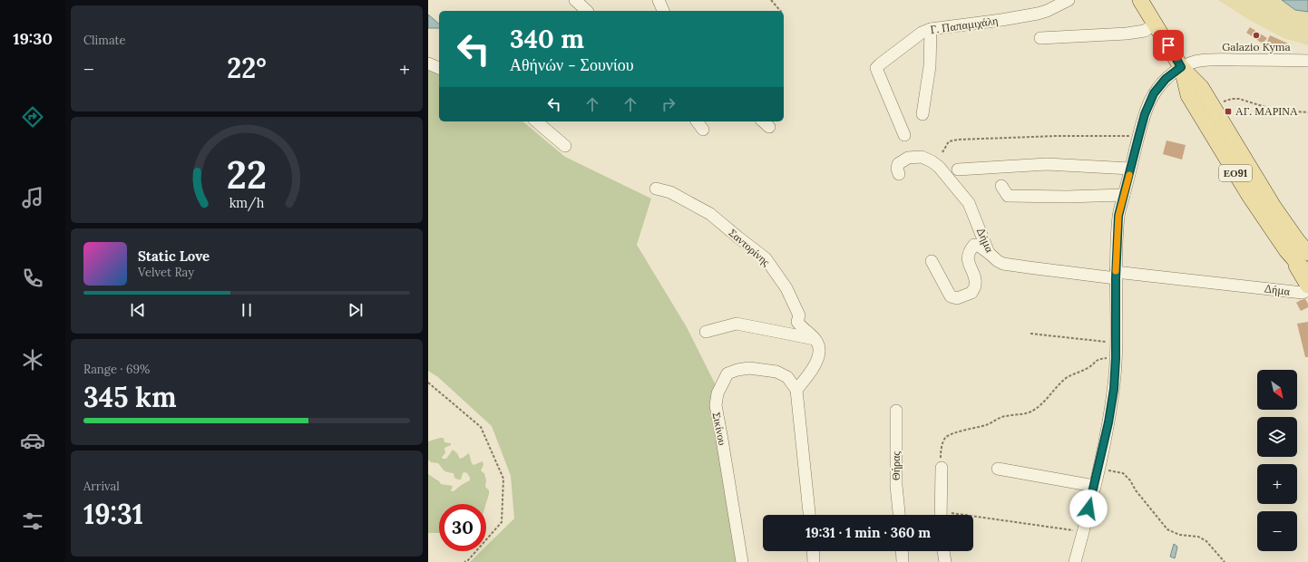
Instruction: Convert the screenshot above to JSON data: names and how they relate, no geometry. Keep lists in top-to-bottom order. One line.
{"streets":{"main road":["ΕΟ91"],"street":["Γ. Παπαμιχάλη","Δήμα","Σαντορίνης","Σικίνου","Θήρας"]},"places":{"other":["Galazio Kyma"],"transit":["ΑΓ. ΜΑΡΙΝΑ"]},"north":"bottom right","page":{"tabs":"19:30","tile":["Climate",["Range · 69%","345 km"],["Arrival","19:31"]],"turn":["340 m","Αθήνών - Σουνίου"],"heat":["−","22°","+"],"song":["Static Love","Velvet Ray"],"map_buttons":["+","−"],"limit":"30","trip":"19:31 · 1 min · 360 m","gauge":["22","km/h"]}}
